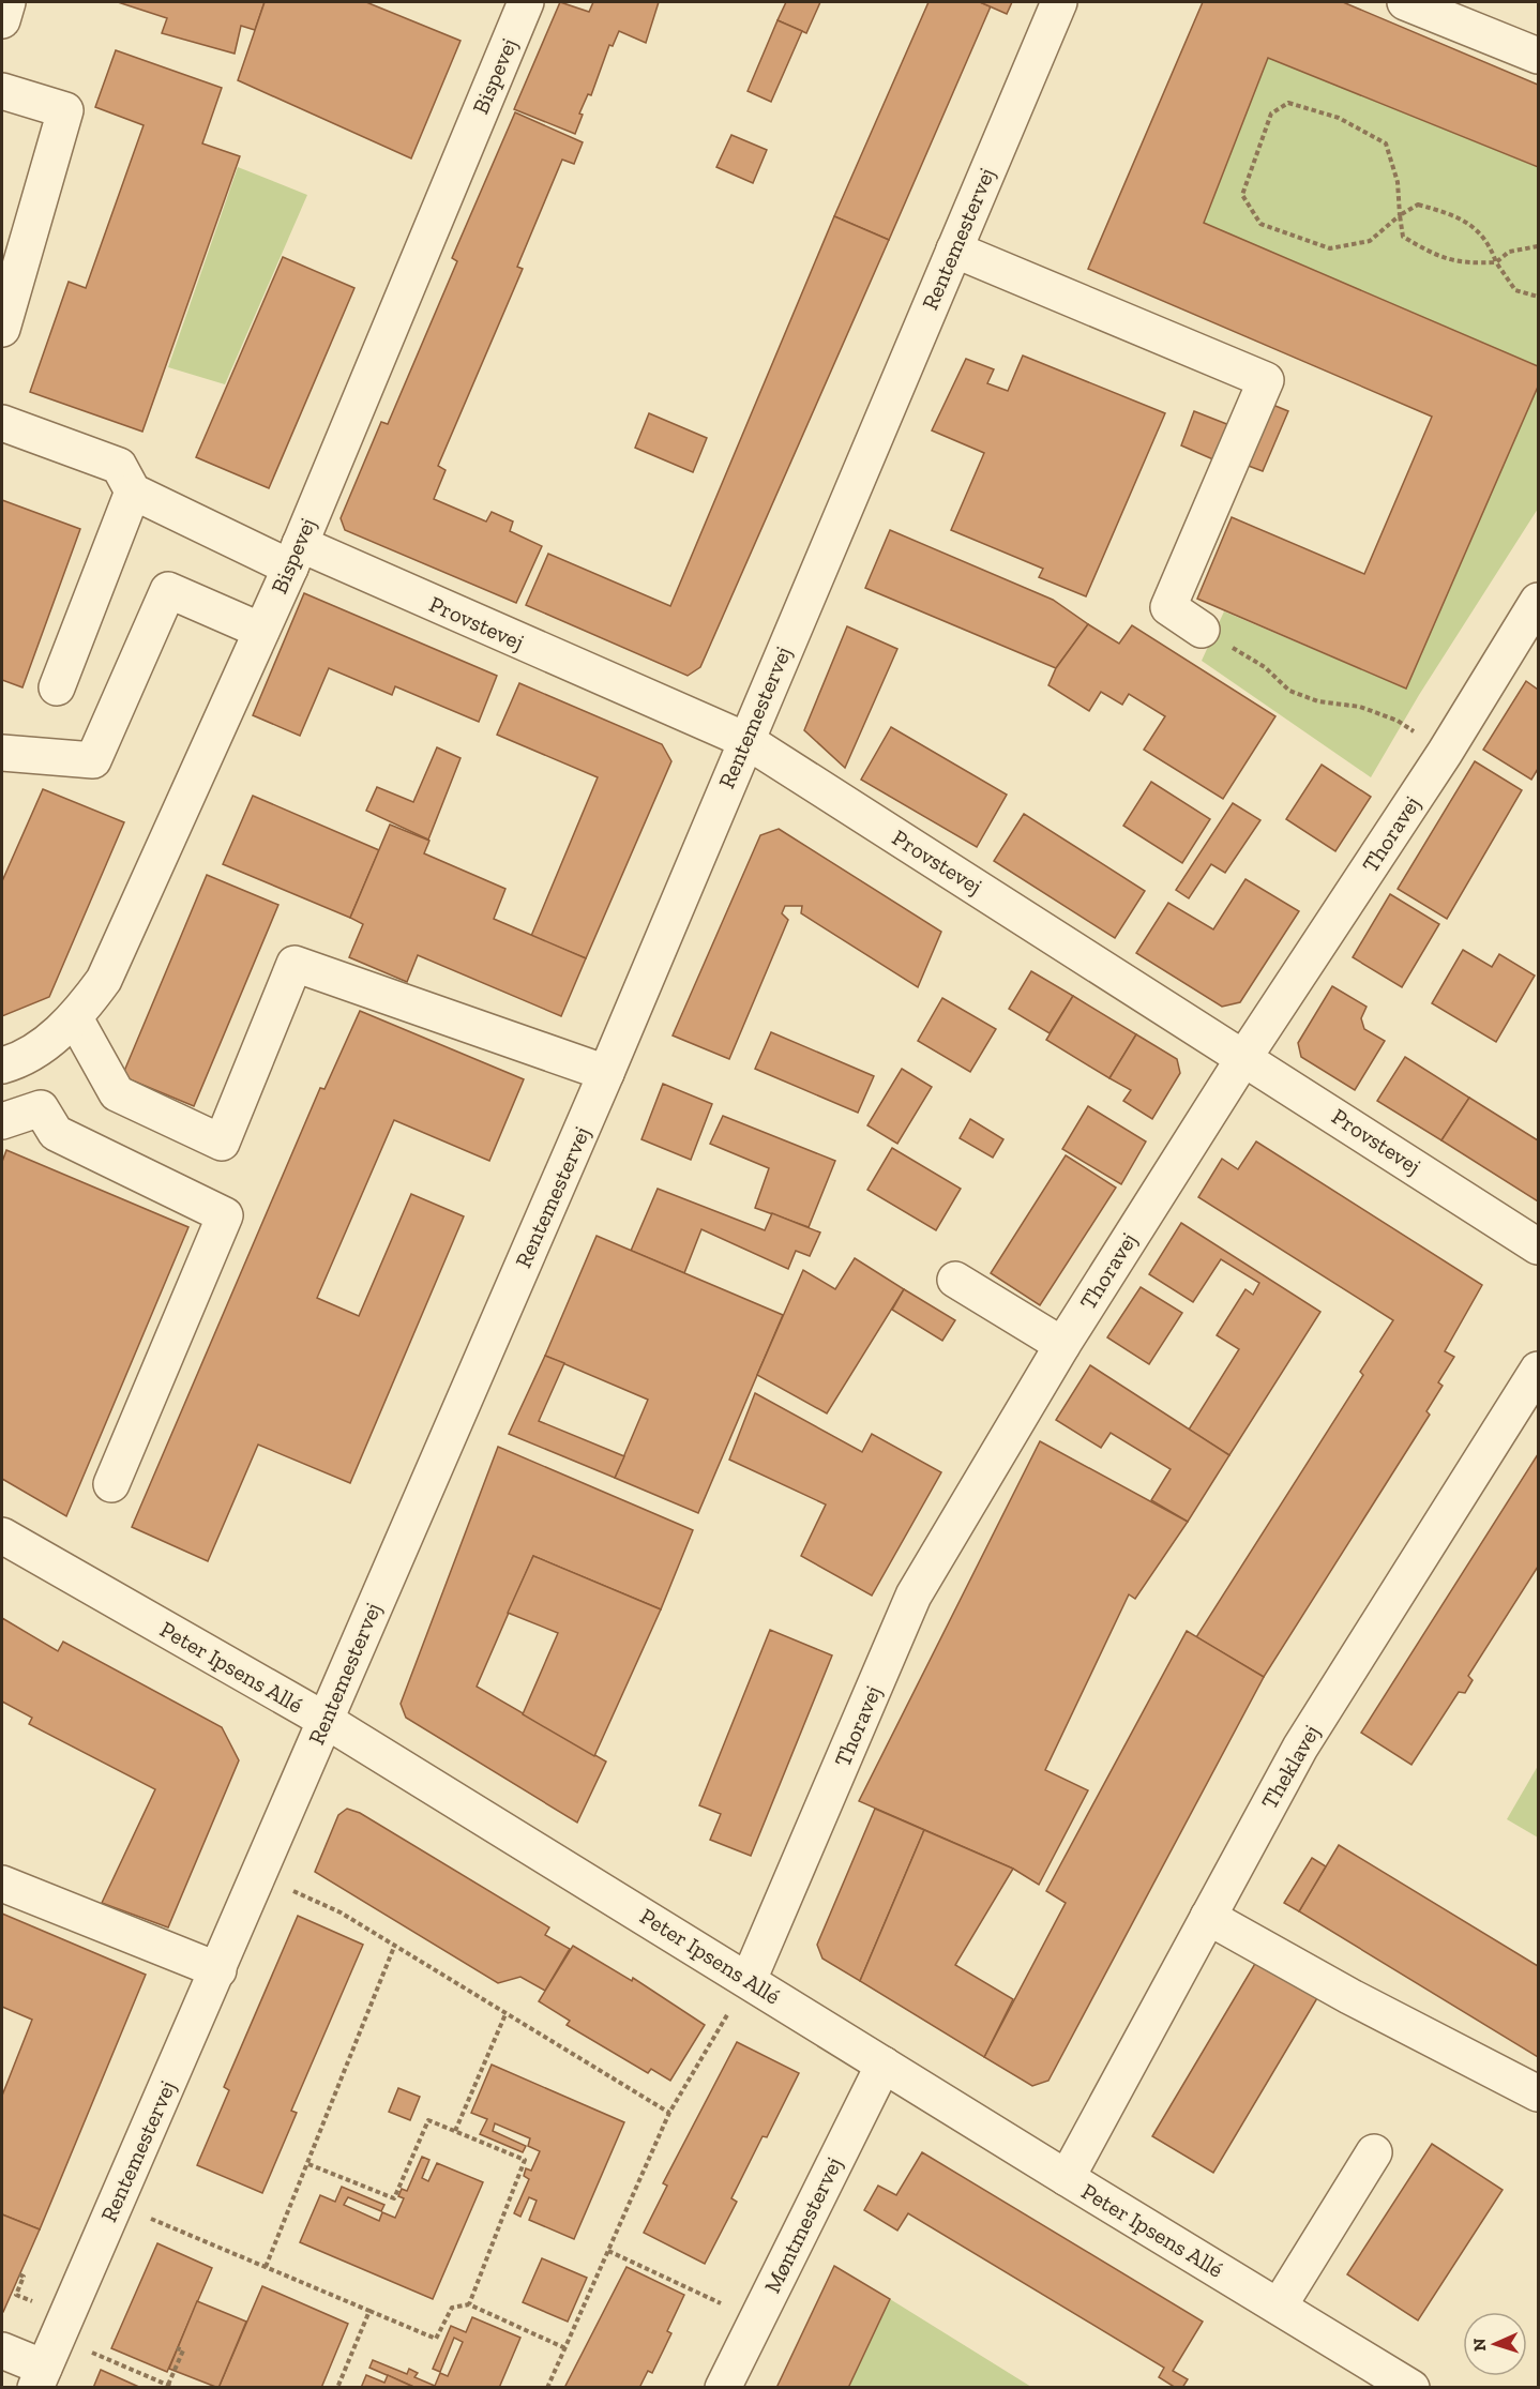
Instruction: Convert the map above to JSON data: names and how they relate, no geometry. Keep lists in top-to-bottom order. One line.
{"streets":{"street":["Bispevej","Rentemestervej","Provstevej","Thoravej","Peter Ipsens Allé","Theklavej","Møntmestervej"]},"crossings":[["Bispevej","Provstevej"],["Rentemestervej","Provstevej"],["Rentemestervej","Peter Ipsens Allé"],["Provstevej","Thoravej"],["Thoravej","Peter Ipsens Allé"],["Peter Ipsens Allé","Theklavej"],["Peter Ipsens Allé","Møntmestervej"]],"north":"left"}
